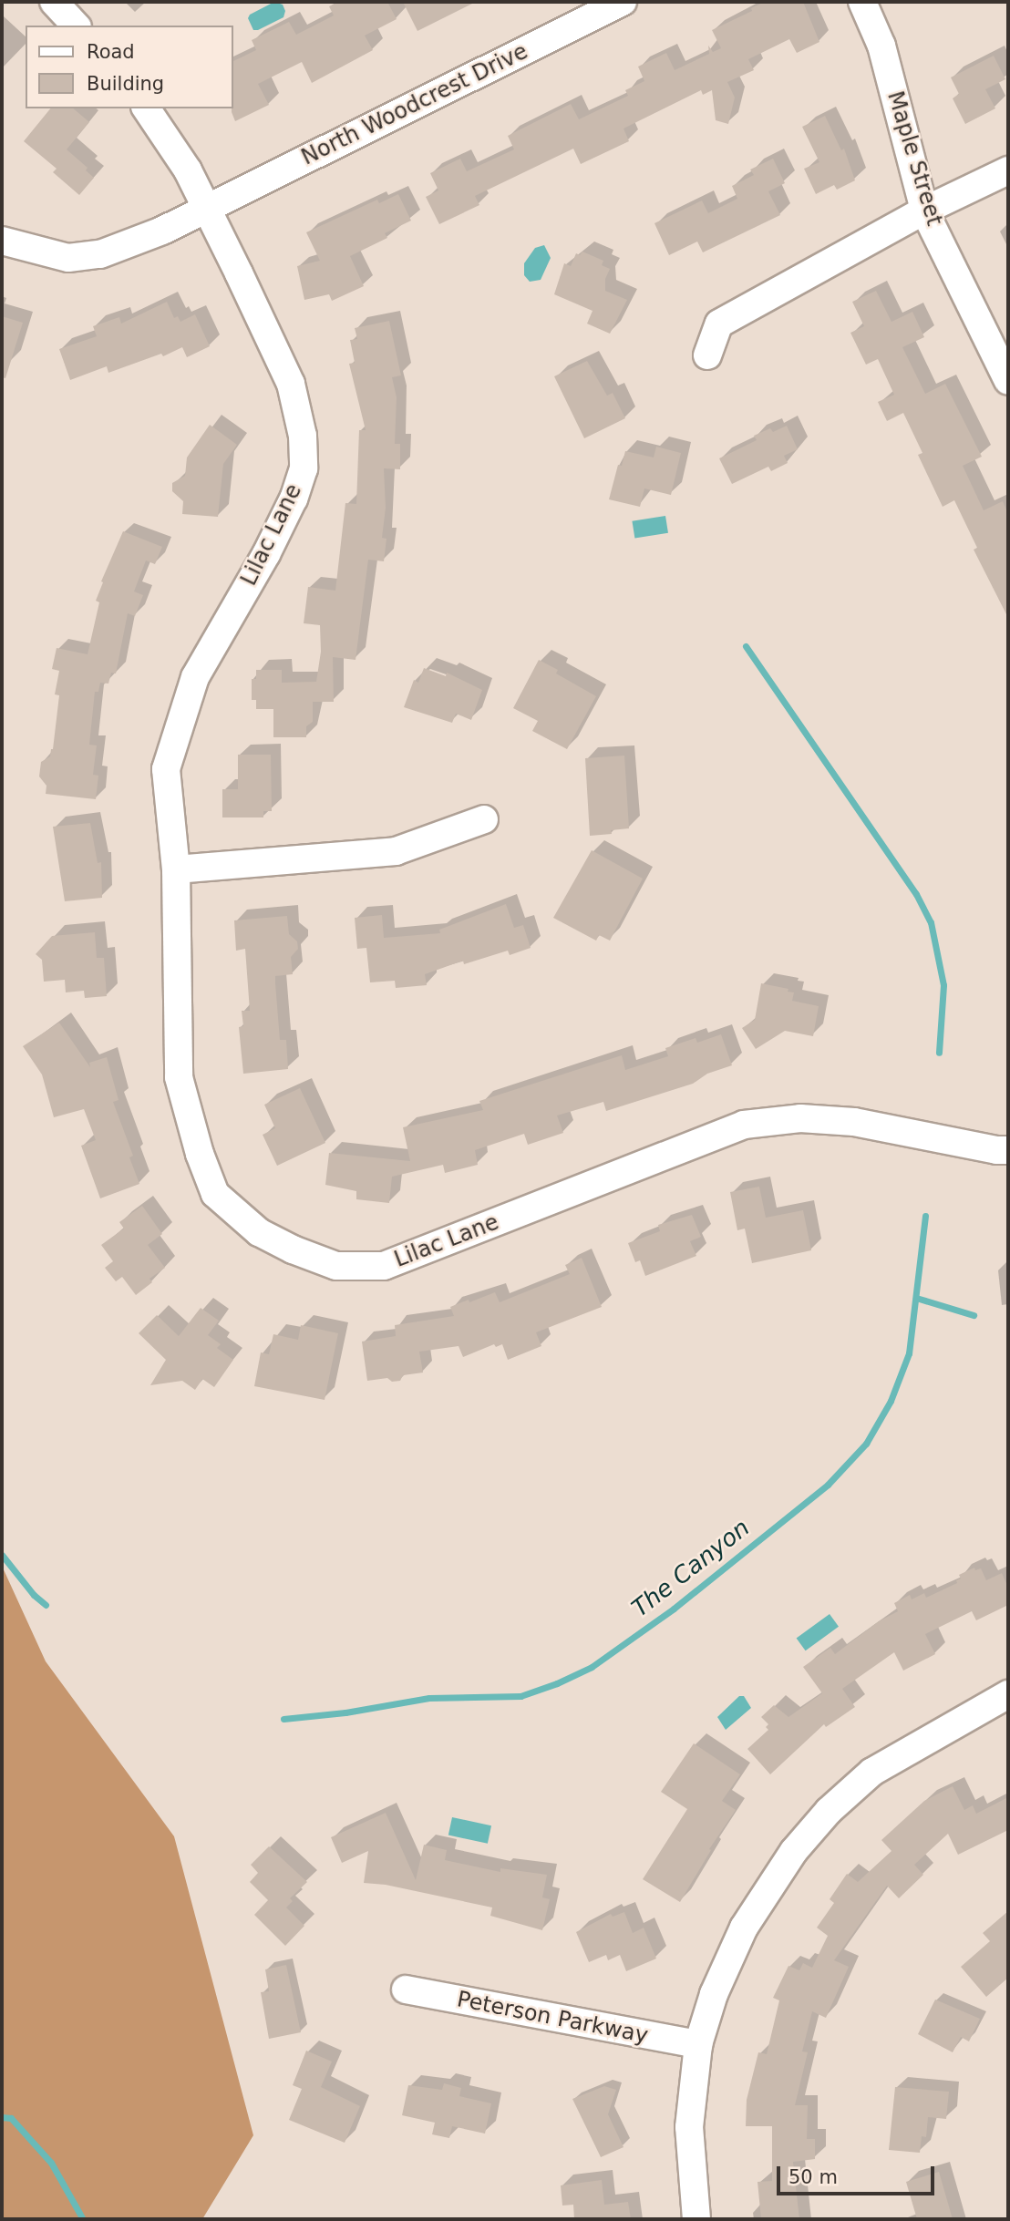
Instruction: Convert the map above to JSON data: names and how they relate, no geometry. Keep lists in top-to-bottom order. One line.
{"streets":{"street":["North Woodcrest Drive","Maple Street","Lilac Lane","Peterson Parkway"]},"crossings":[["North Woodcrest Drive","Lilac Lane"]],"water":["The Canyon"],"legend":["Road","Building"],"scale_bar":"50 m"}
